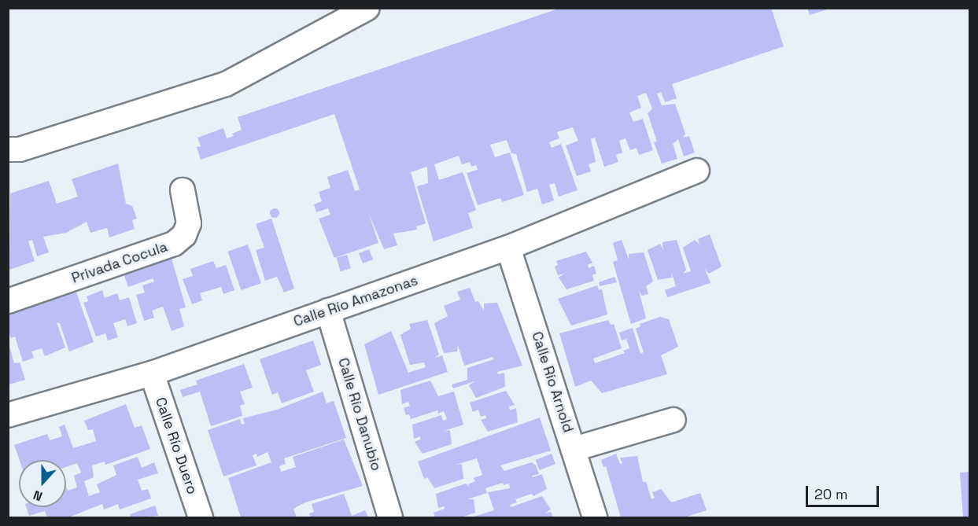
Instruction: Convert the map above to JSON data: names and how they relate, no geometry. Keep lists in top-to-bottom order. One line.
{"streets":{"street":["Privada Cocula","Calle Río Amazonas","Calle Río Arnold","Calle Río Danubio","Calle Río Duero"]},"crossings":[["Calle Río Amazonas","Calle Río Arnold"],["Calle Río Amazonas","Calle Río Danubio"],["Calle Río Amazonas","Calle Río Duero"]],"scale_bar":"20 m","north":"bottom"}
